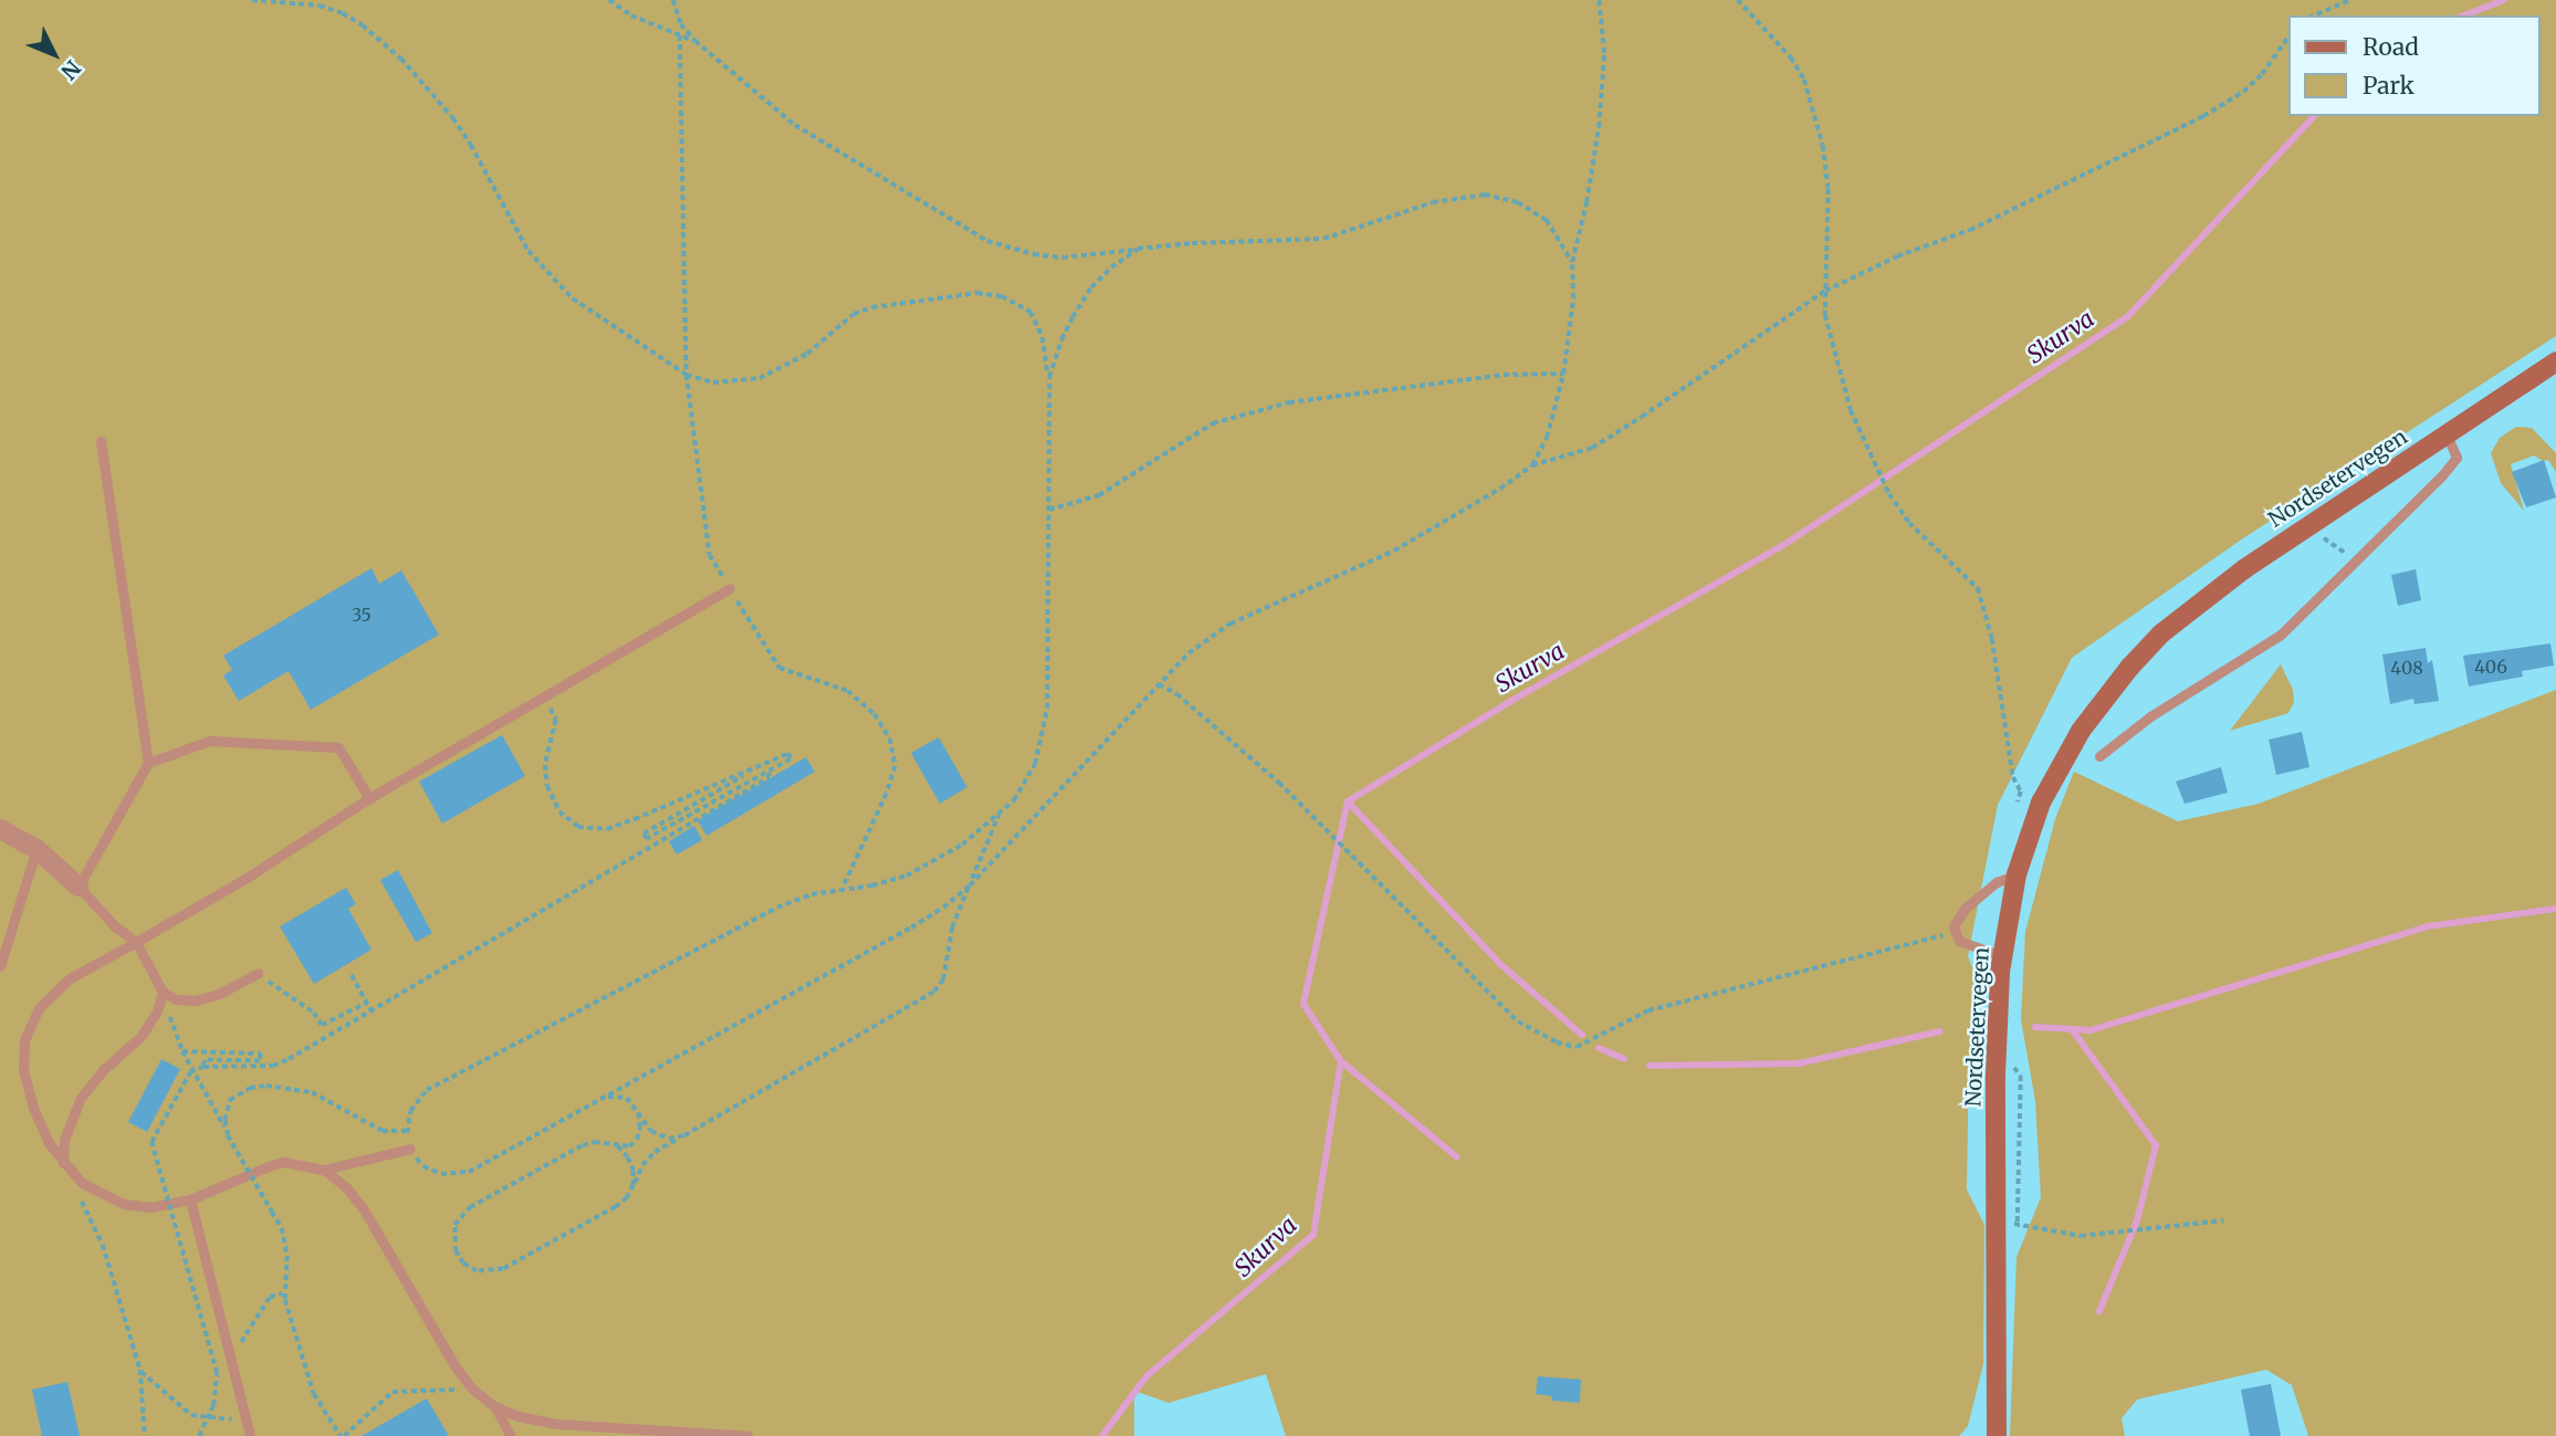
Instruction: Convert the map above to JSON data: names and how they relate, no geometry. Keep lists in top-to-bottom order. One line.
{"streets":{"main road":["Nordsetervegen"]},"water":["Skurva"],"house_numbers":["35","406","408"],"legend":["Road","Park"],"north":"bottom right"}
